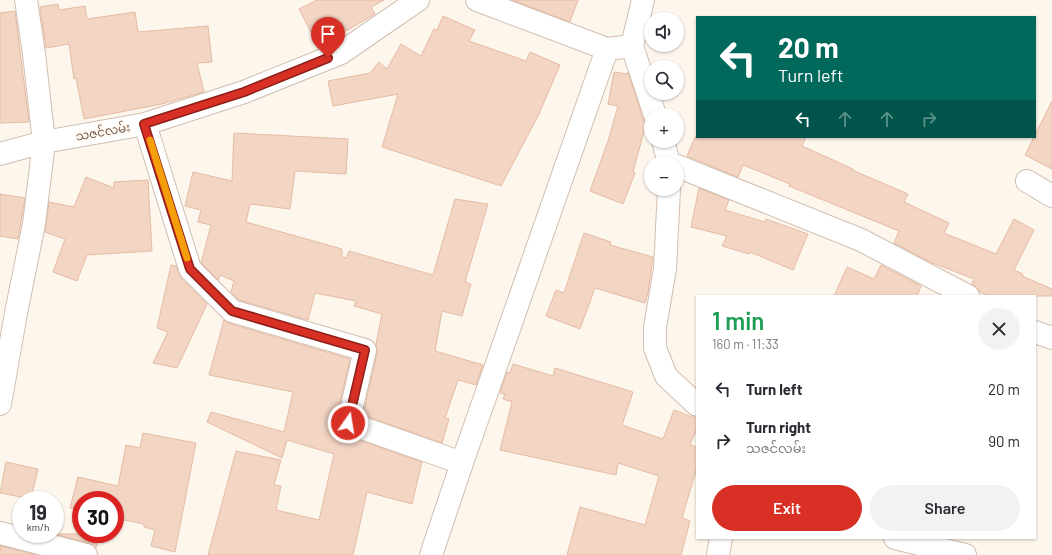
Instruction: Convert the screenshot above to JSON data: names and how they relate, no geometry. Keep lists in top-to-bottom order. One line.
{"streets":{"street":["သဇင်လမ်း"]},"page":{"map_buttons":["+","−"],"turn":["20 m","Turn left"],"heading":["1 min","160 m · 11:33"],"list":[{"name":"Turn left","value":"20 m"},{"name":"Turn right","note":"သဇင်လမ်း","value":"90 m"}],"buttons":["Exit","Share"],"speed":"19 km/h","limit":"30"}}
